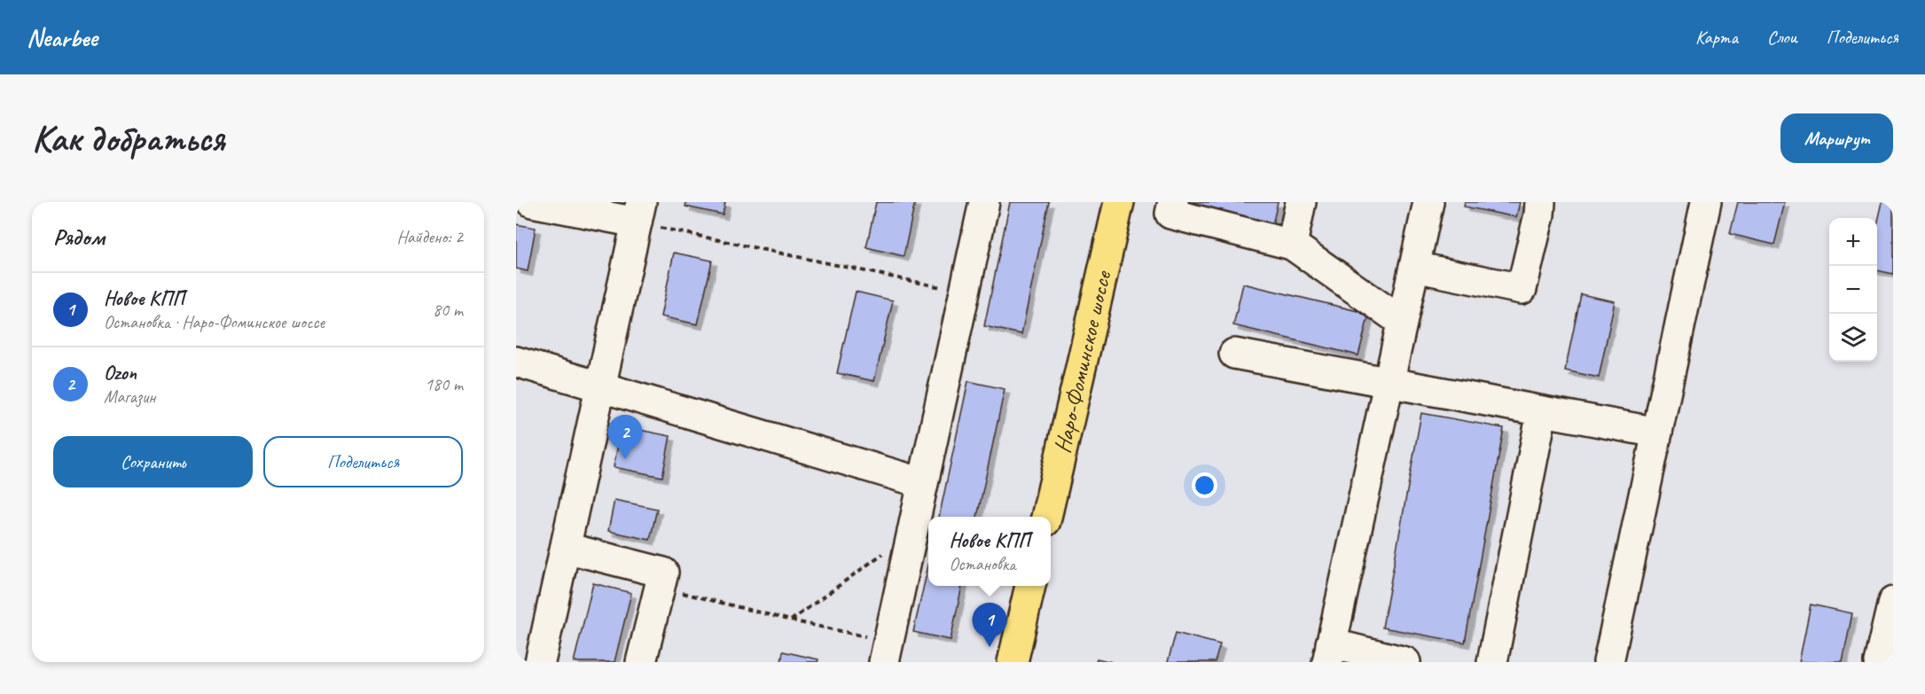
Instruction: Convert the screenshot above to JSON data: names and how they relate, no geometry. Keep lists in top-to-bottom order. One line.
{"streets":{"main road":["Наро-Фоминское шоссе"]},"page":{"header":"Nearbee","nav":["Карта","Слои","Поделиться"],"buttons":["Маршрут",["Сохранить","Поделиться"]],"title":"Как добраться","heading":["Рядом","Найдено: 2"],"map_buttons":["+","−"],"list":[{"mark":"1","name":"Новое КПП","note":"Остановка · Наро-Фоминское шоссе","value":"80 m"},{"mark":"2","name":"Ozon","note":"Магазин","value":"180 m"}],"pins":["2","1"],"popup":["Новое КПП","Остановка"]}}
